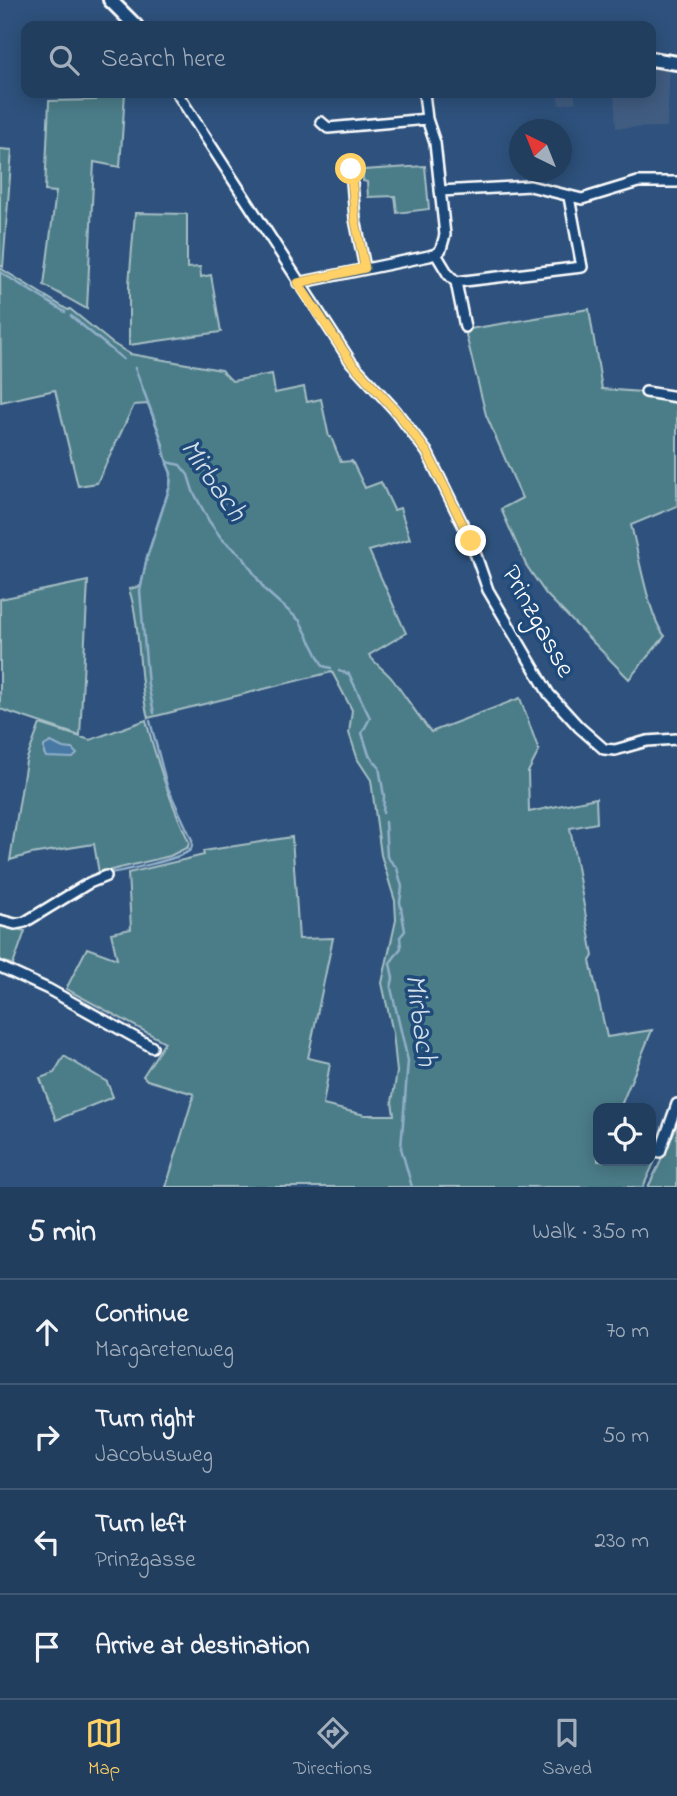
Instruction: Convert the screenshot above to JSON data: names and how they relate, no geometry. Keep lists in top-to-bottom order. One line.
{"streets":{"street":["Prinzgasse"]},"water":["Mirbach"],"north":"top left","page":{"search":"Search here","heading":["5 min","Walk · 350 m"],"list":[["Continue","Margaretenweg","70 m"],["Turn right","Jacobusweg","50 m"],["Turn left","Prinzgasse","230 m"],"Arrive at destination"],"nav":["Map","Directions","Saved"]}}
